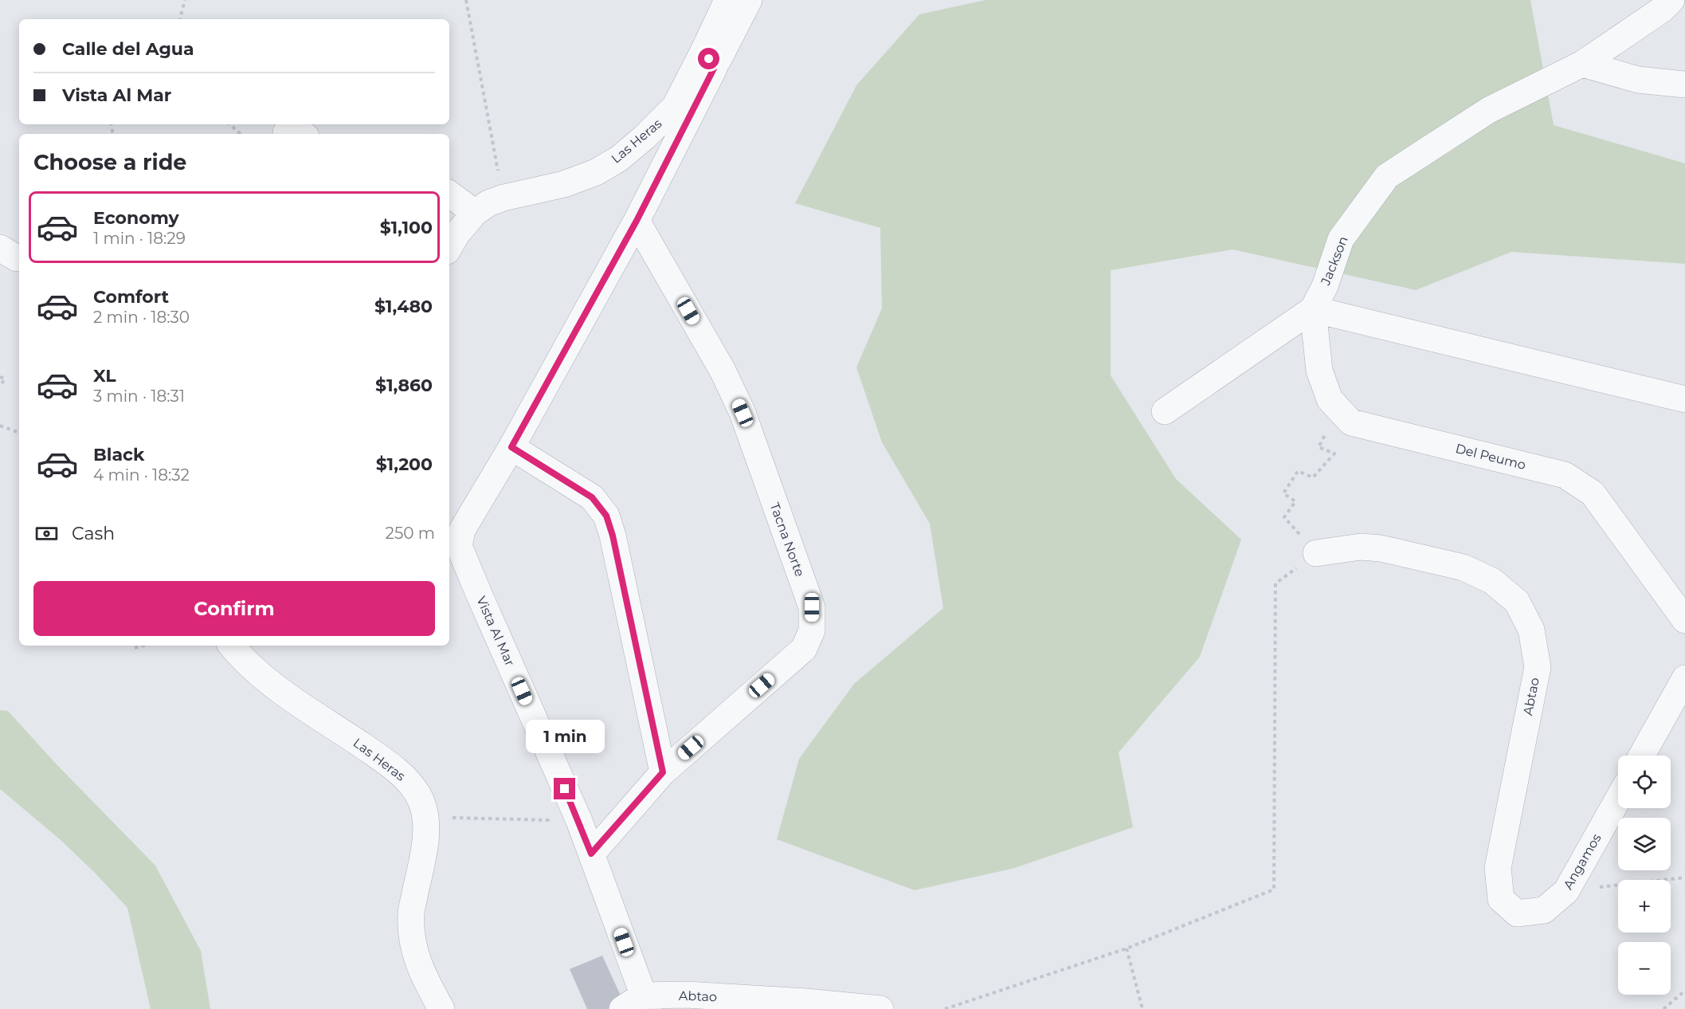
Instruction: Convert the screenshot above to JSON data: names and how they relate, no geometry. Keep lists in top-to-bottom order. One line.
{"streets":{"street":["Las Heras","Jackson","Del Peumo","Tacna Norte","Vista Al Mar","Abtao","Angamos"]},"crossings":[["Tacna Norte","Vista Al Mar"],["Vista Al Mar","Abtao"],["Abtao","Angamos"]],"page":{"banner":["Calle del Agua","Vista Al Mar"],"heading":"Choose a ride","list":[{"name":"Economy","note":"1 min · 18:29","value":"$1,100"},{"name":"Comfort","note":"2 min · 18:30","value":"$1,480"},{"name":"XL","note":"3 min · 18:31","value":"$1,860"},{"name":"Black","note":"4 min · 18:32","value":"$1,200"}],"pay":["Cash","250 m"],"buttons":"Confirm","bubble":"1 min","map_buttons":["+","−"]}}
